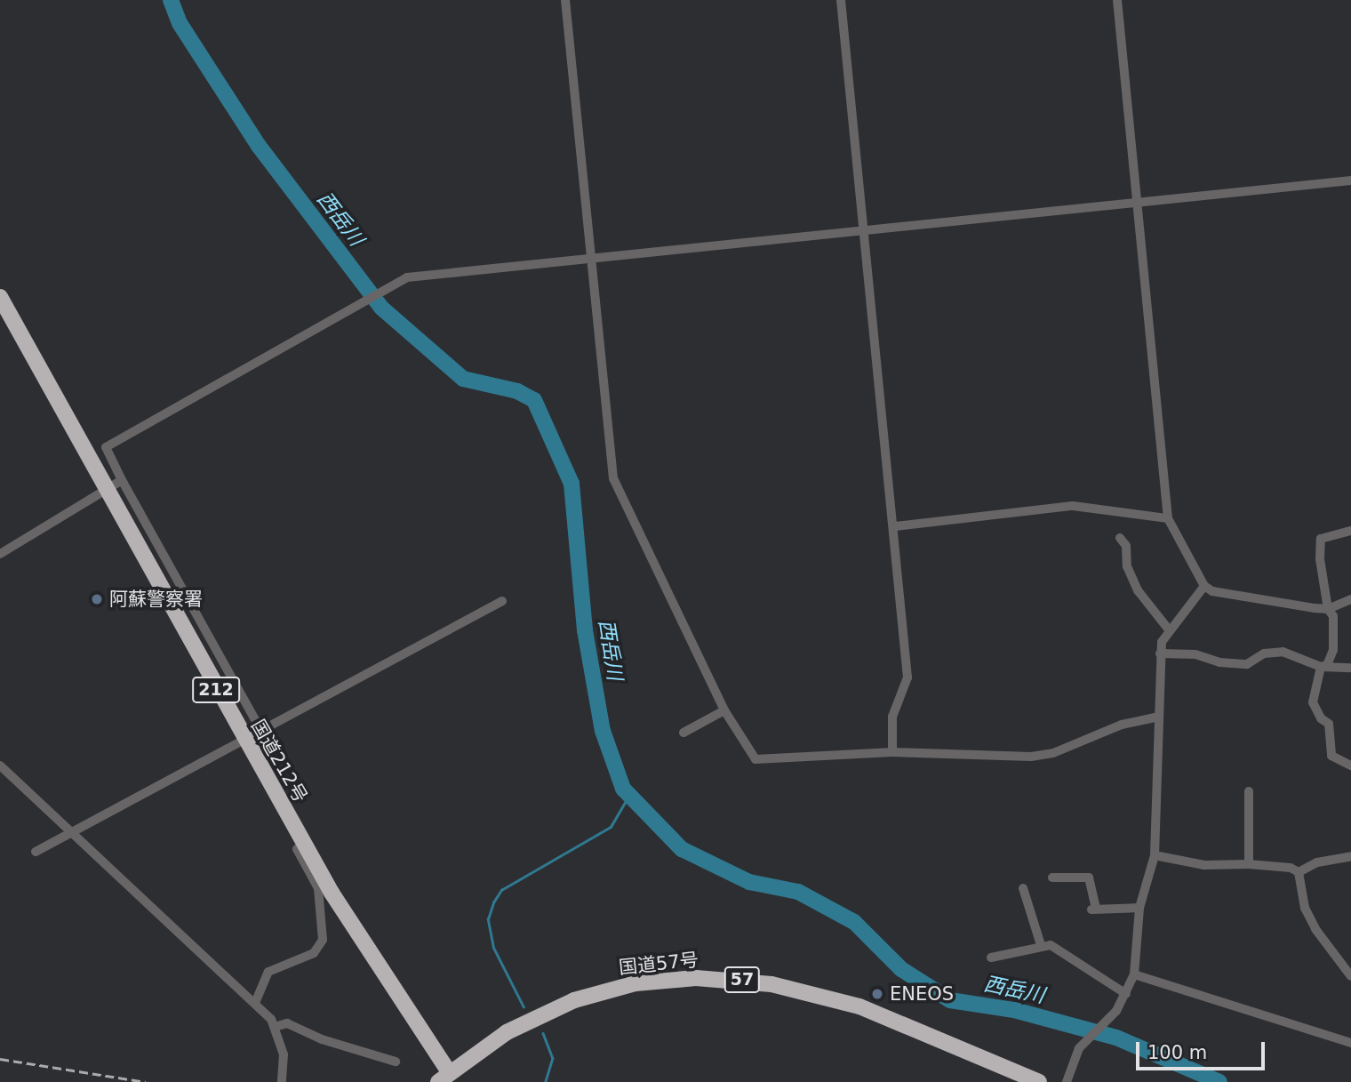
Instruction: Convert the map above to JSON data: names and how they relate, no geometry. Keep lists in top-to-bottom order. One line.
{"streets":{"highway":["212","国道212号","国道57号","57"]},"crossings":[["国道212号","国道57号"]],"water":["西岳川"],"places":["阿蘇警察署","ENEOS"],"scale_bar":"100 m"}
